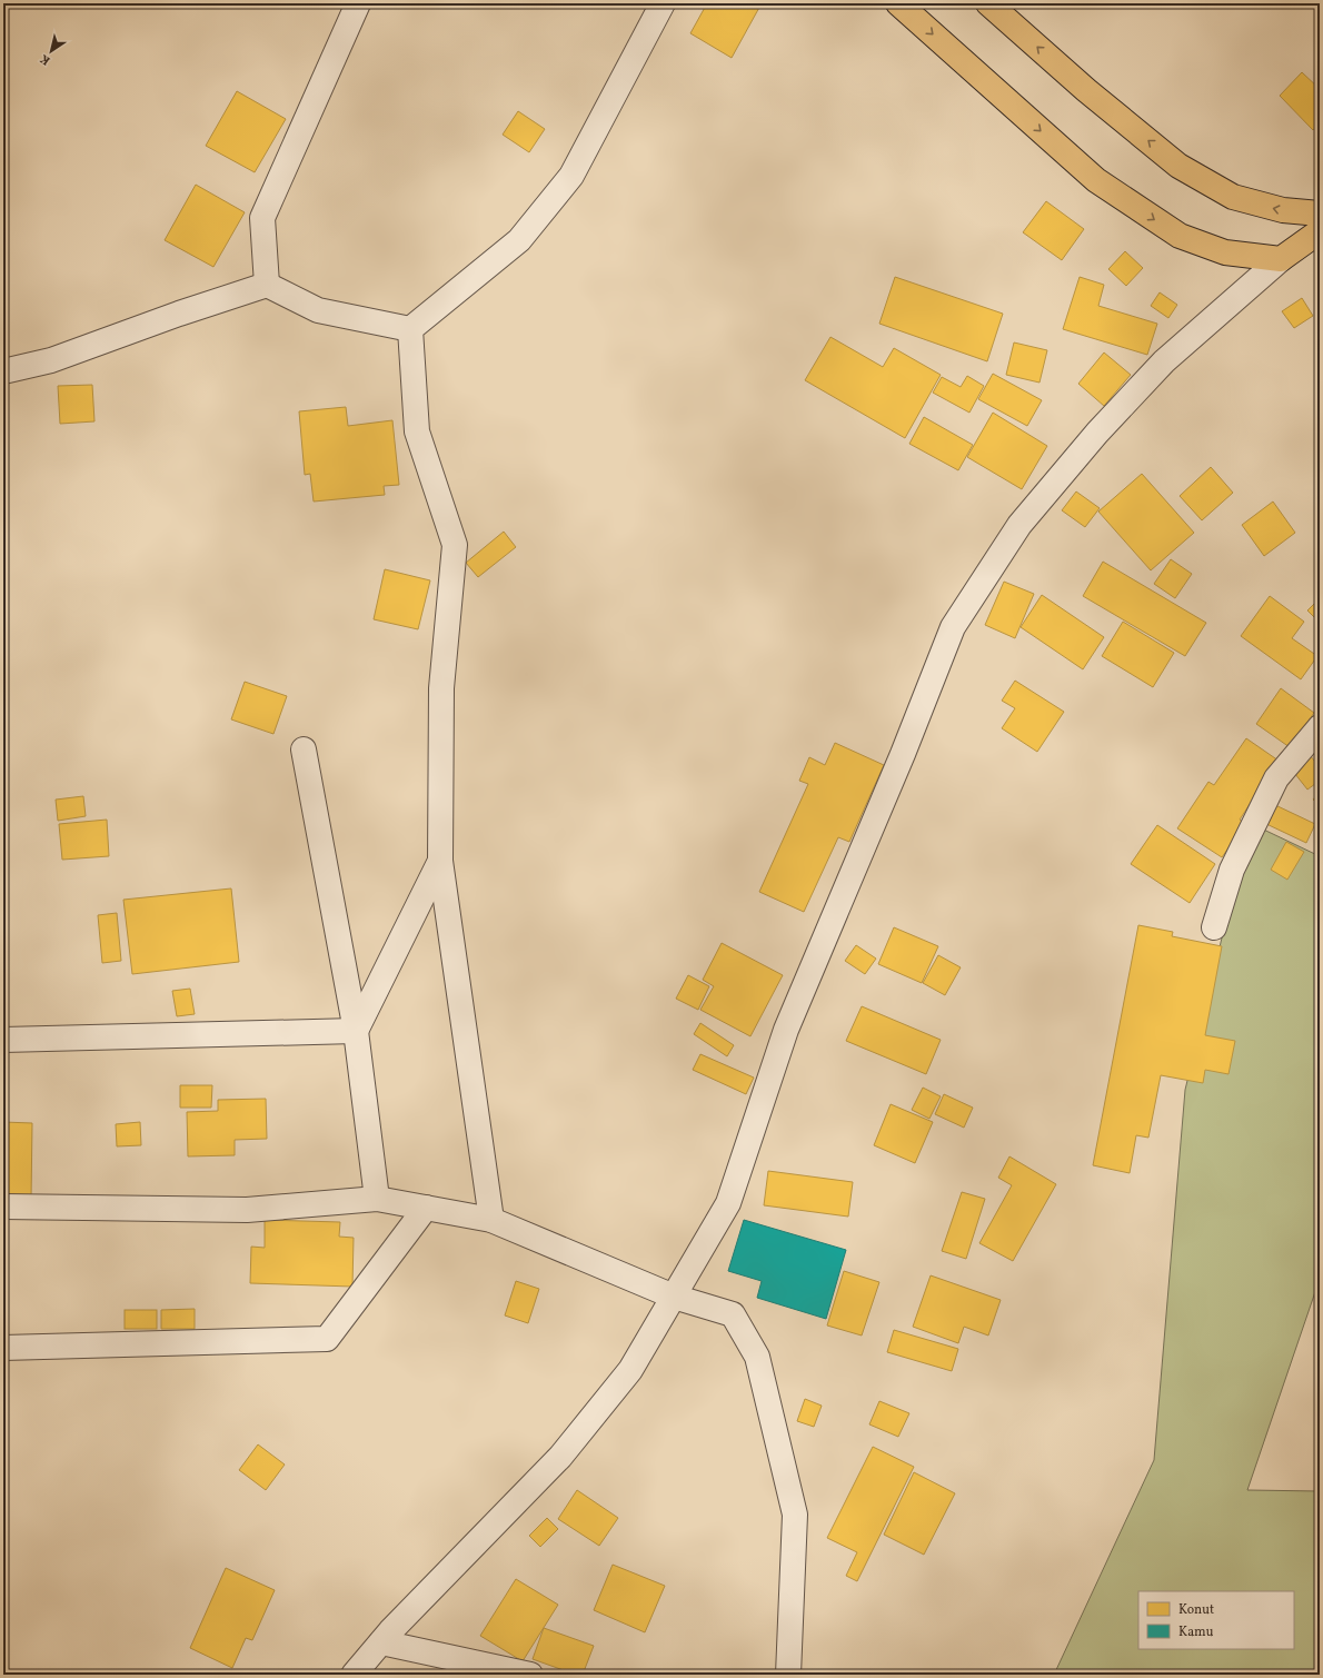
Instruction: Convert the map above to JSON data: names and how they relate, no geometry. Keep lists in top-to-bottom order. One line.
{"legend":["Konut","Kamu"],"north":"bottom left"}
